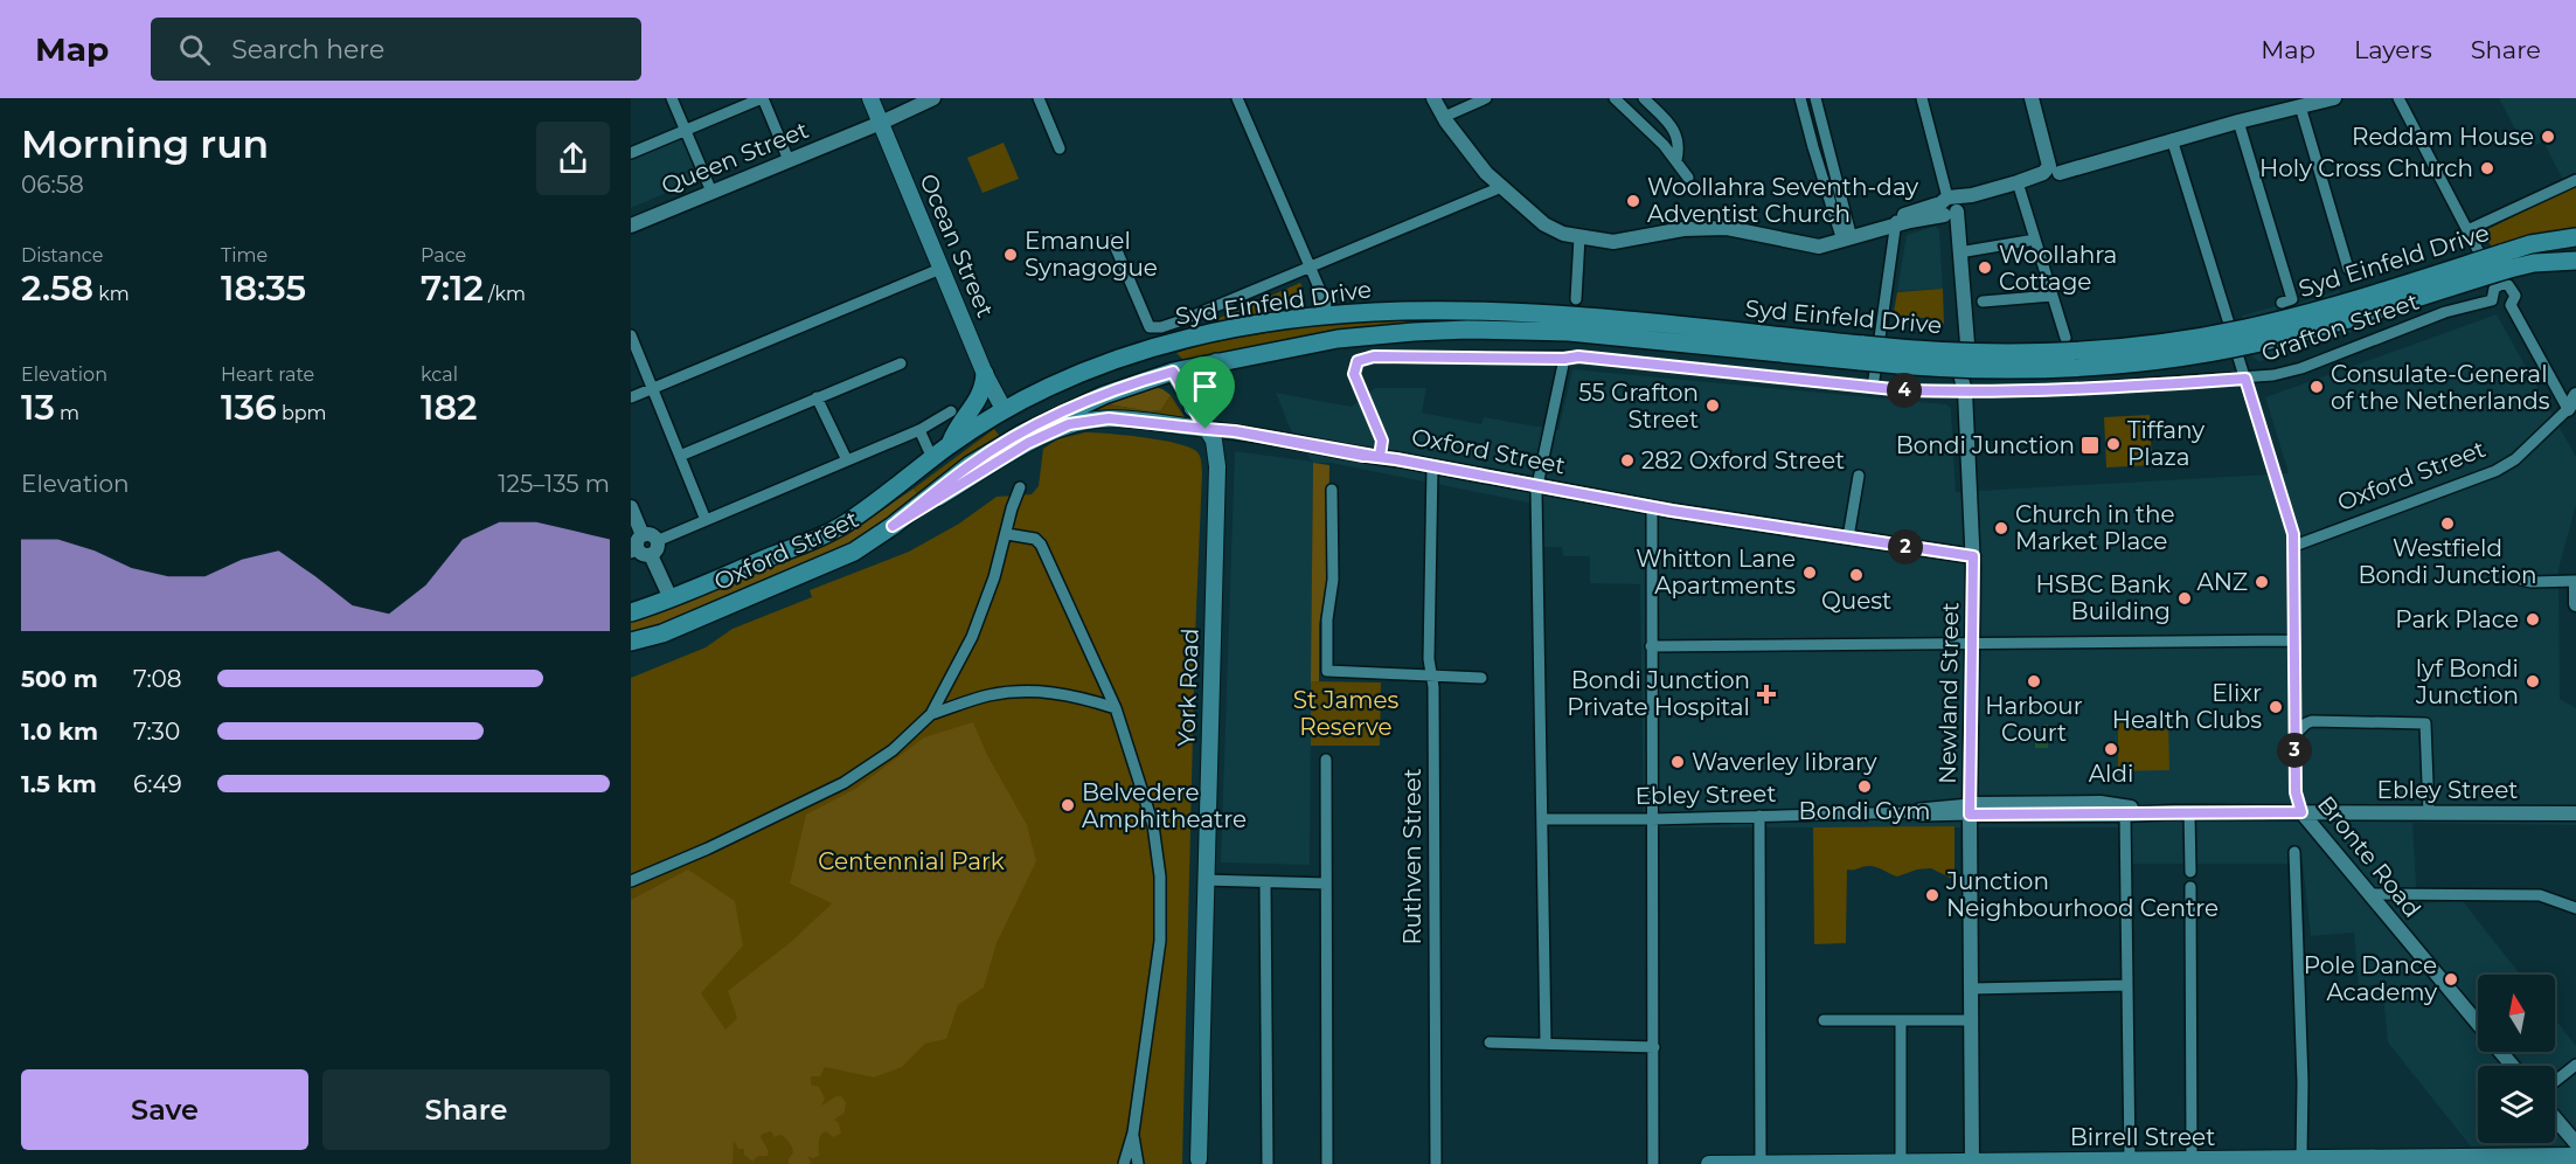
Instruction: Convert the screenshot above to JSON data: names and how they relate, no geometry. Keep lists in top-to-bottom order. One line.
{"streets":{"main road":["Ocean Street","Syd Einfeld Drive","Oxford Street","York Road","Birrell Street"],"street":["Queen Street","Grafton Street","Newland Street","Ebley Street","Ruthven Street","Bronte Road"]},"crossings":[["Queen Street","Ocean Street"],["Ocean Street","Oxford Street"],["Syd Einfeld Drive","Oxford Street"],["Grafton Street","Oxford Street"],["Grafton Street","Newland Street"],["Grafton Street","Bronte Road"],["Oxford Street","York Road"],["Oxford Street","Newland Street"],["Oxford Street","Ruthven Street"],["Oxford Street","Bronte Road"],["Newland Street","Ebley Street"],["Newland Street","Birrell Street"],["Ebley Street","Bronte Road"]],"parks":["St James Reserve","Centennial Park"],"places":{"other":["Reddam House","Holy Cross Church","Woollahra Seventh-day Adventist Church","Emanuel Synagogue","Woollahra Cottage","Consulate-General of the Netherlands","55 Grafton Street","Tiffany Plaza","282 Oxford Street","Westfield Bondi Junction","Church in the Market Place","Whitton Lane Apartments","Quest","ANZ","HSBC Bank Building","Park Place","Harbour Court","lyf Bondi Junction","Elixr Health Clubs","Aldi","Waverley library","Bondi Gym","Belvedere Amphitheatre","Junction Neighbourhood Centre","Pole Dance Academy"],"transit":["Bondi Junction"],"health":["Bondi Junction Private Hospital"]},"north":"top","page":{"header":"Map","search":"Search here","nav":["Map","Layers","Share"],"heading":["Morning run","06:58"],"stats":[["Distance","2.58 km"],["Time","18:35"],["Pace","7:12 /km"],["Elevation","13 m"],["Heart rate","136 bpm"],["kcal","182"]],"pins":["4","2","3"],"chart":["Elevation","125–135 m"],"list":[{"name":"500 m","note":"7:08"},{"name":"1.0 km","note":"7:30"},{"name":"1.5 km","note":"6:49"}],"buttons":["Save","Share"]}}
